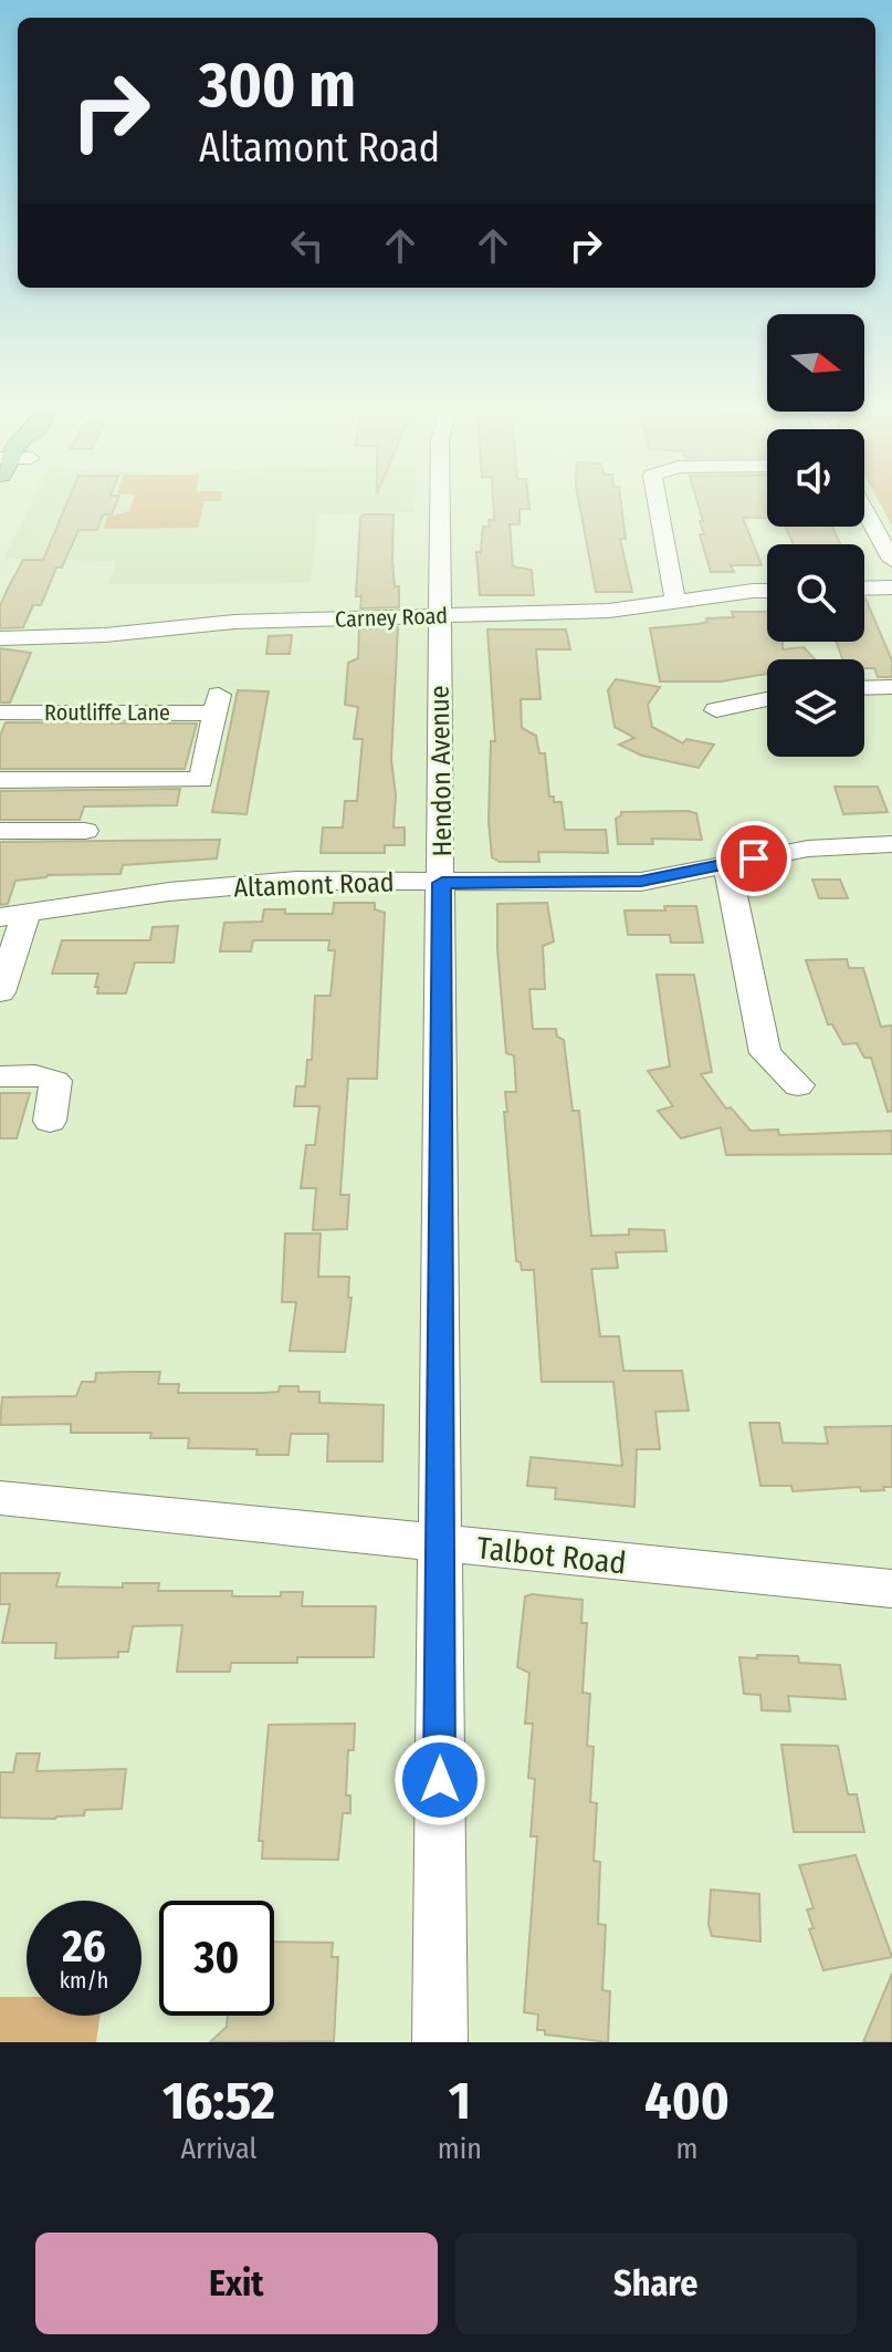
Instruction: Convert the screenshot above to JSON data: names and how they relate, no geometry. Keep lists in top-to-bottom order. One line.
{"streets":{"street":["Carney Road","Routliffe Lane","Hendon Avenue","Altamont Road","Talbot Road"]},"crossings":[["Carney Road","Hendon Avenue"],["Hendon Avenue","Altamont Road"],["Hendon Avenue","Talbot Road"]],"north":"right","page":{"turn":["300 m","Altamont Road"],"speed":"26 km/h","limit":"30","eta":["16:52","Arrival","1","min","400","m"],"buttons":["Exit","Share"]}}
